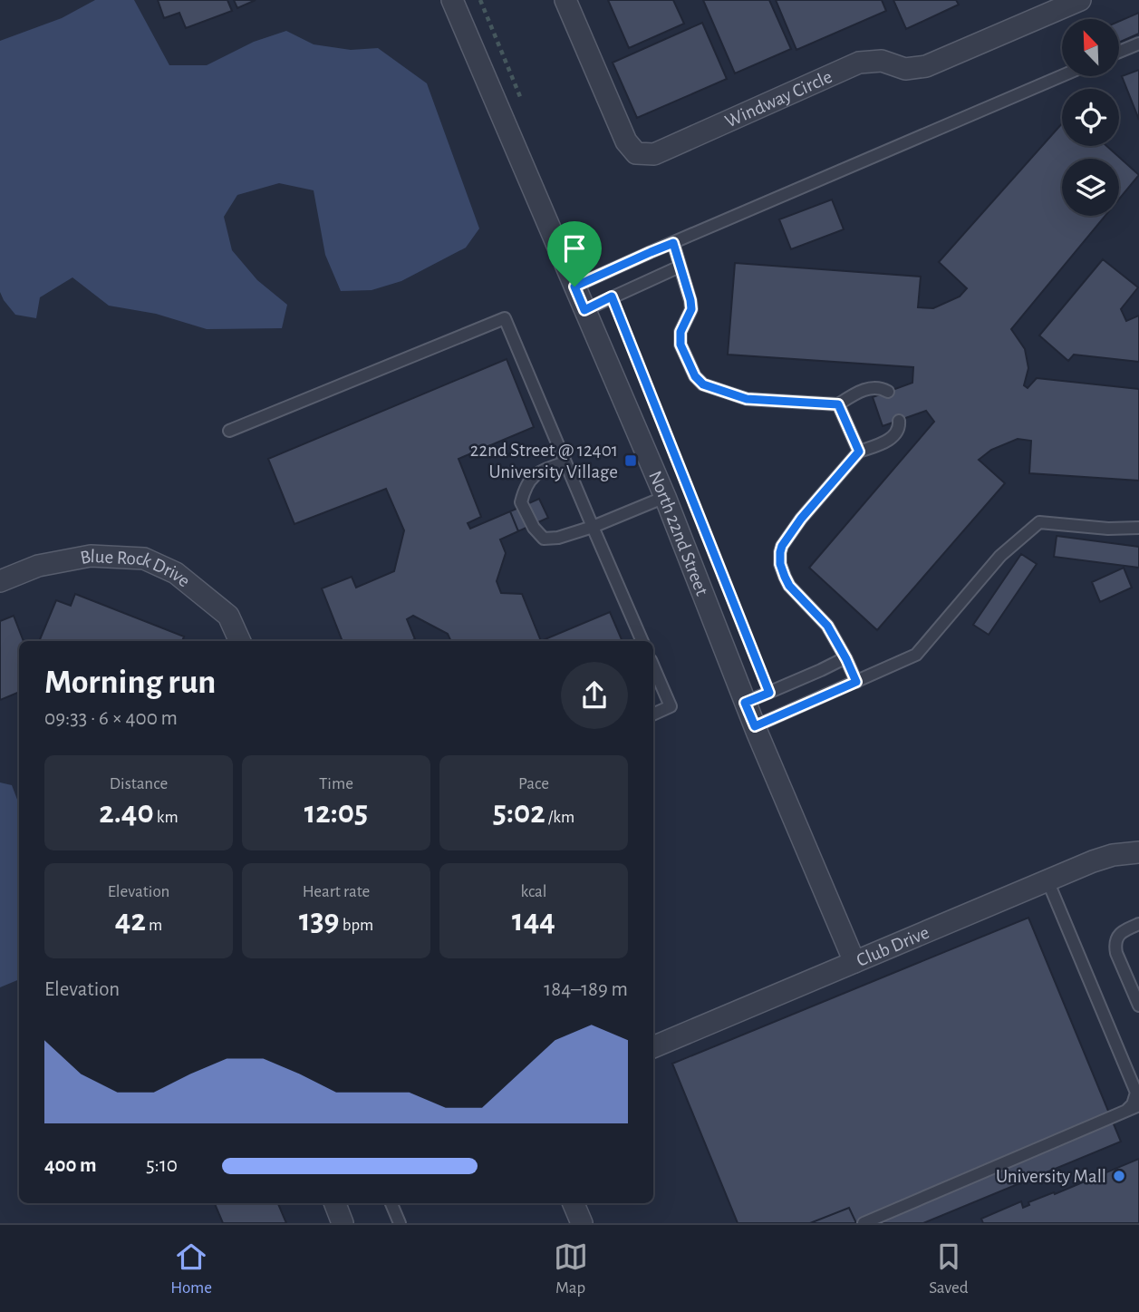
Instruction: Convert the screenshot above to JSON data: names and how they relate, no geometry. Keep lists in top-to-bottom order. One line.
{"streets":{"street":["Windway Circle","North 22nd Street","Blue Rock Drive","Club Drive"]},"crossings":[["North 22nd Street","Club Drive"]],"places":{"transit":["22nd Street @ 12401 University Village"],"other":["University Mall"]},"north":"top left","page":{"heading":["Morning run","09:33 · 6 × 400 m"],"stats":[["Distance","2.40 km"],["Time","12:05"],["Pace","5:02 /km"],["Elevation","42 m"],["Heart rate","139 bpm"],["kcal","144"]],"chart":["Elevation","184–189 m"],"list":[{"name":"400 m","note":"5:10"}],"tabs":["Home","Map","Saved"]}}
